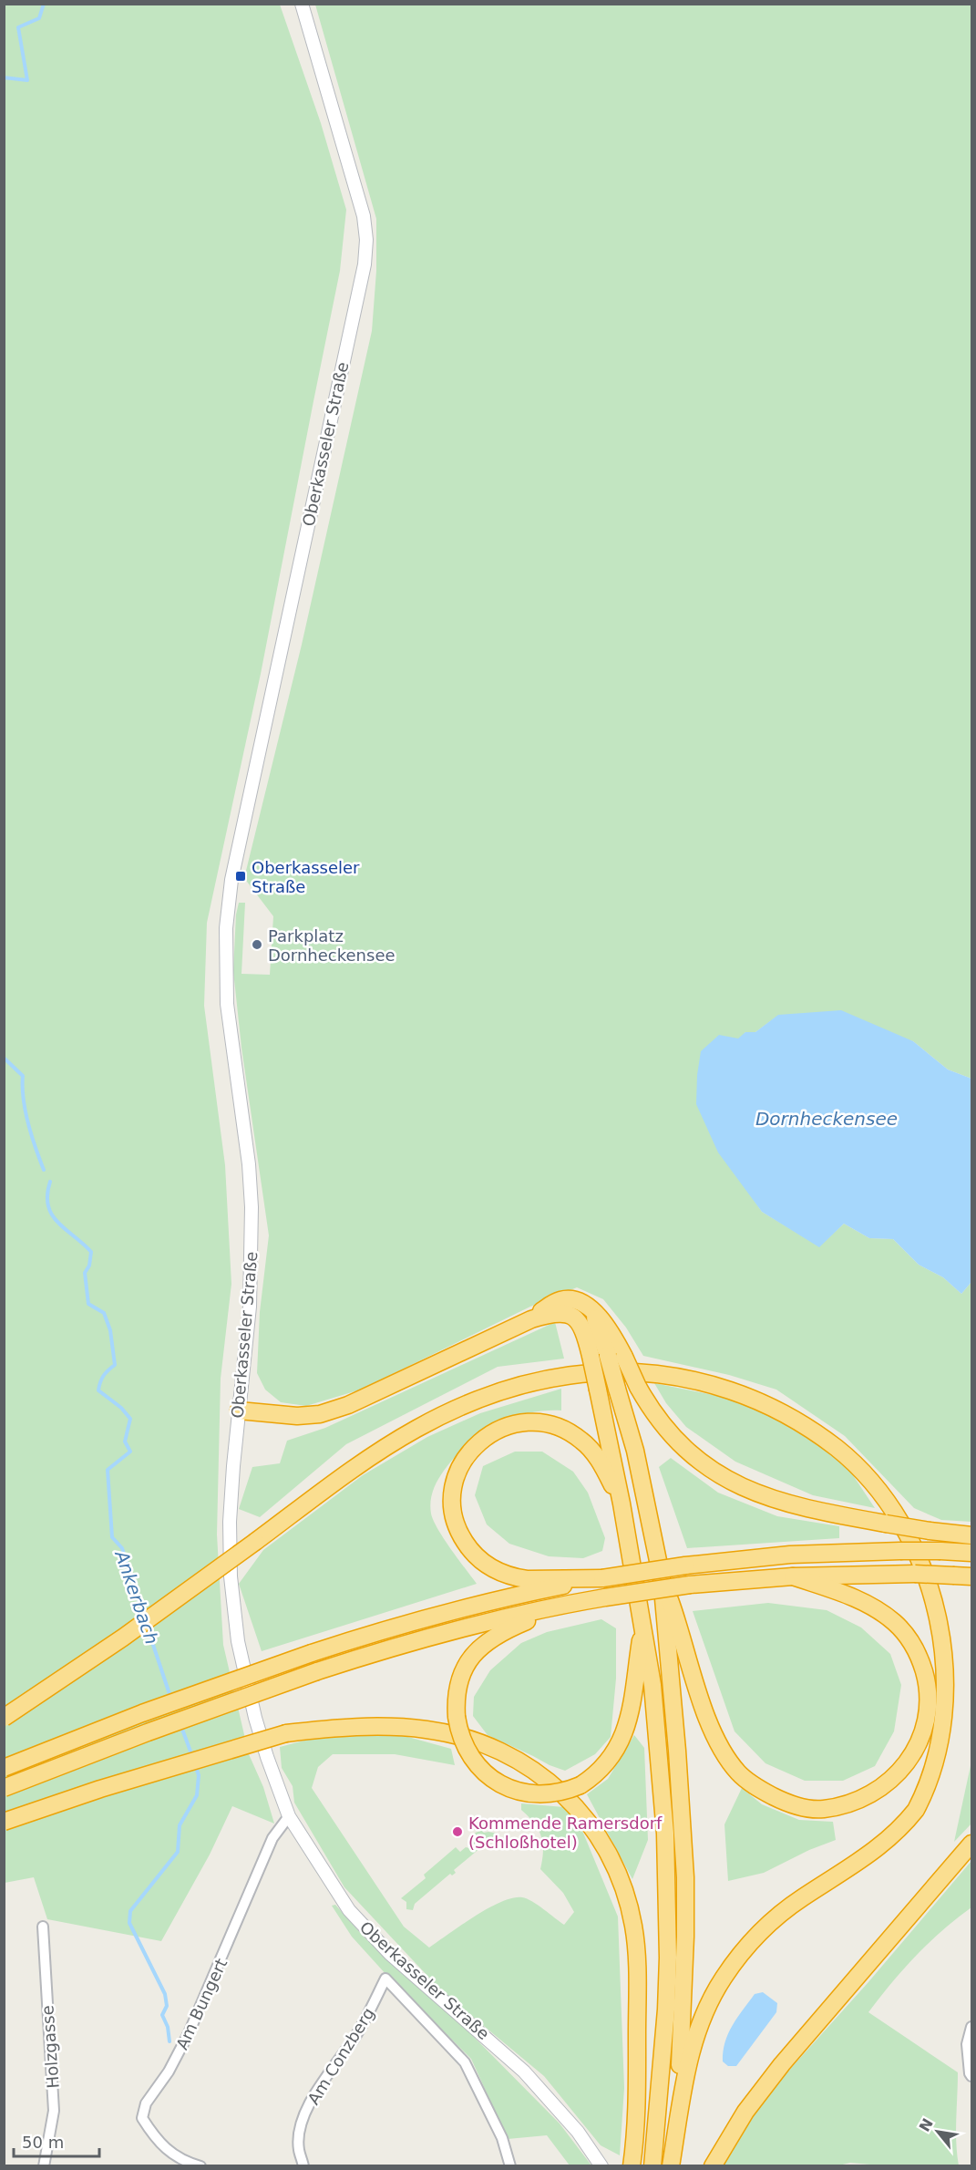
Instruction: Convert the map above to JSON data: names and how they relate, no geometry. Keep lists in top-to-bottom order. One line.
{"streets":{"street":["Oberkasseler Straße","Am Bungert","Holzgasse","Am Conzberg"]},"crossings":[["Oberkasseler Straße","Am Bungert"]],"water":["Dornheckensee","Ankerbach"],"places":{"transit":["Oberkasseler Straße"],"other":["Parkplatz Dornheckensee","Kommende Ramersdorf (Schloßhotel)"]},"scale_bar":"50 m","north":"top left"}
